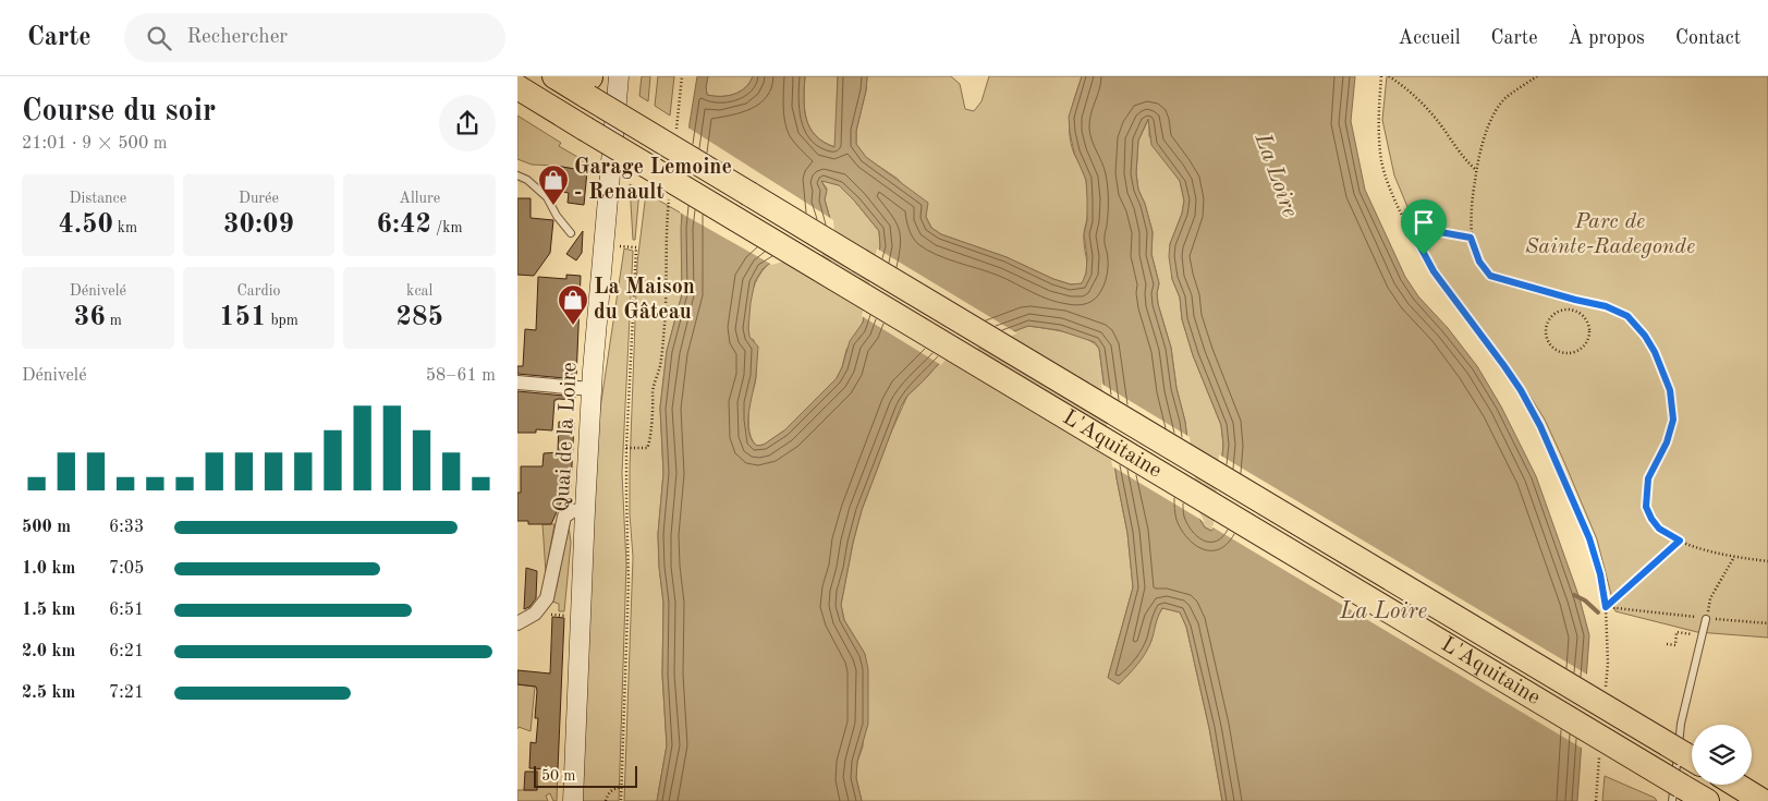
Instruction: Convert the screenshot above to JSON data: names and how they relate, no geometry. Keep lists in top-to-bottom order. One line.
{"streets":{"highway":["L'Aquitaine"],"main road":["Quai de la Loire"]},"water":["La Loire"],"parks":["Parc de Sainte-Radegonde"],"places":{"shop":["Garage Lemoine - Renault","La Maison du Gâteau"]},"scale_bar":"50 m","page":{"header":"Carte","search":"Rechercher","nav":["Accueil","Carte","À propos","Contact"],"heading":["Course du soir","21:01 · 9 × 500 m"],"stats":[["Distance","4.50 km"],["Durée","30:09"],["Allure","6:42 /km"],["Dénivelé","36 m"],["Cardio","151 bpm"],["kcal","285"]],"chart":["Dénivelé","58–61 m"],"list":[{"name":"500 m","note":"6:33"},{"name":"1.0 km","note":"7:05"},{"name":"1.5 km","note":"6:51"},{"name":"2.0 km","note":"6:21"},{"name":"2.5 km","note":"7:21"}],"scale":"50 m"}}
